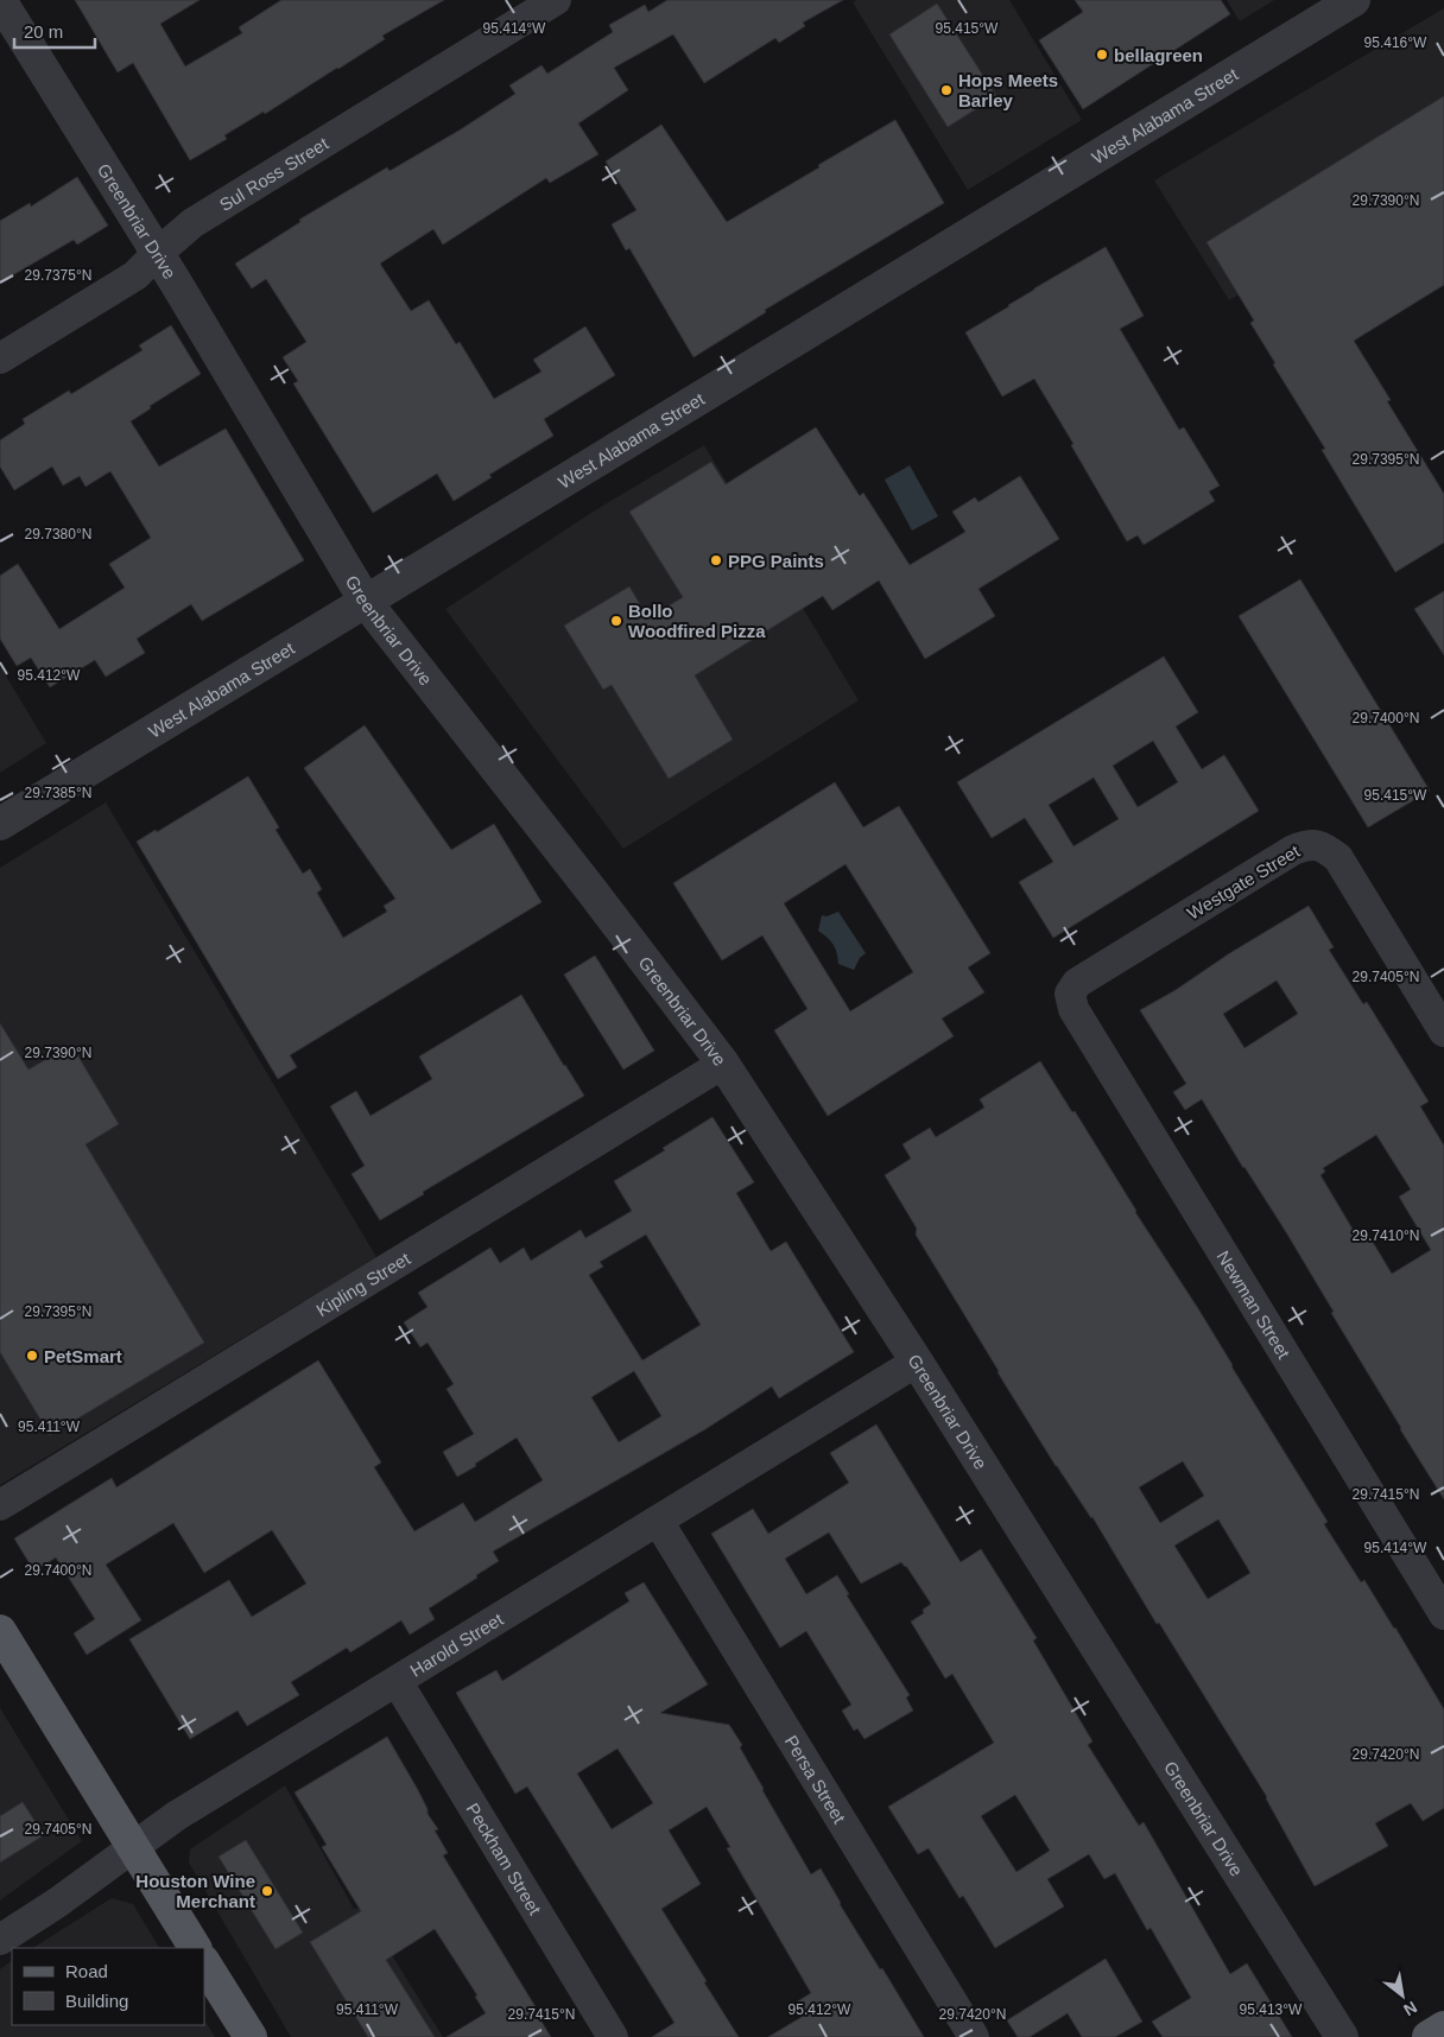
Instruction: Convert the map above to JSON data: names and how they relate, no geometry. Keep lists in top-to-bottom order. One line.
{"streets":{"street":["West Alabama Street","Sul Ross Street","Greenbriar Drive","Westgate Street","Kipling Street","Newman Street","Harold Street","Persa Street","Peckham Street"]},"crossings":[["West Alabama Street","Greenbriar Drive"],["Sul Ross Street","Greenbriar Drive"],["Greenbriar Drive","Kipling Street"],["Greenbriar Drive","Harold Street"],["Westgate Street","Newman Street"],["Harold Street","Persa Street"],["Harold Street","Peckham Street"]],"places":["bellagreen","Hops Meets Barley","PPG Paints","Bollo Woodfired Pizza","PetSmart","Houston Wine Merchant"],"legend":["Road","Building"],"scale_bar":"20 m","north":"bottom right","coordinates":["95.414°W","95.415°W","95.416°W","29.7390°N","29.7375°N","29.7395°N","29.7380°N","95.412°W","29.7400°N","29.7385°N","29.7405°N","29.7410°N","95.411°W","29.7415°N","29.7420°N","95.413°W"]}
